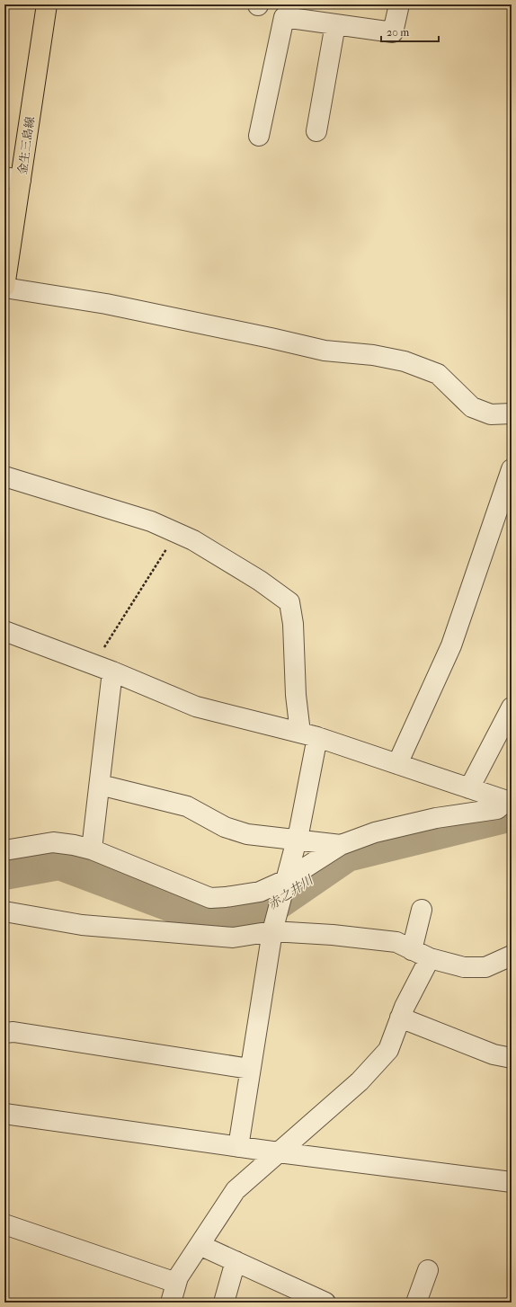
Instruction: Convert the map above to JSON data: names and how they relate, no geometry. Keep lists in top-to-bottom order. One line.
{"streets":{"main road":["金生三島線"]},"water":["赤之井川"],"scale_bar":"20 m"}
